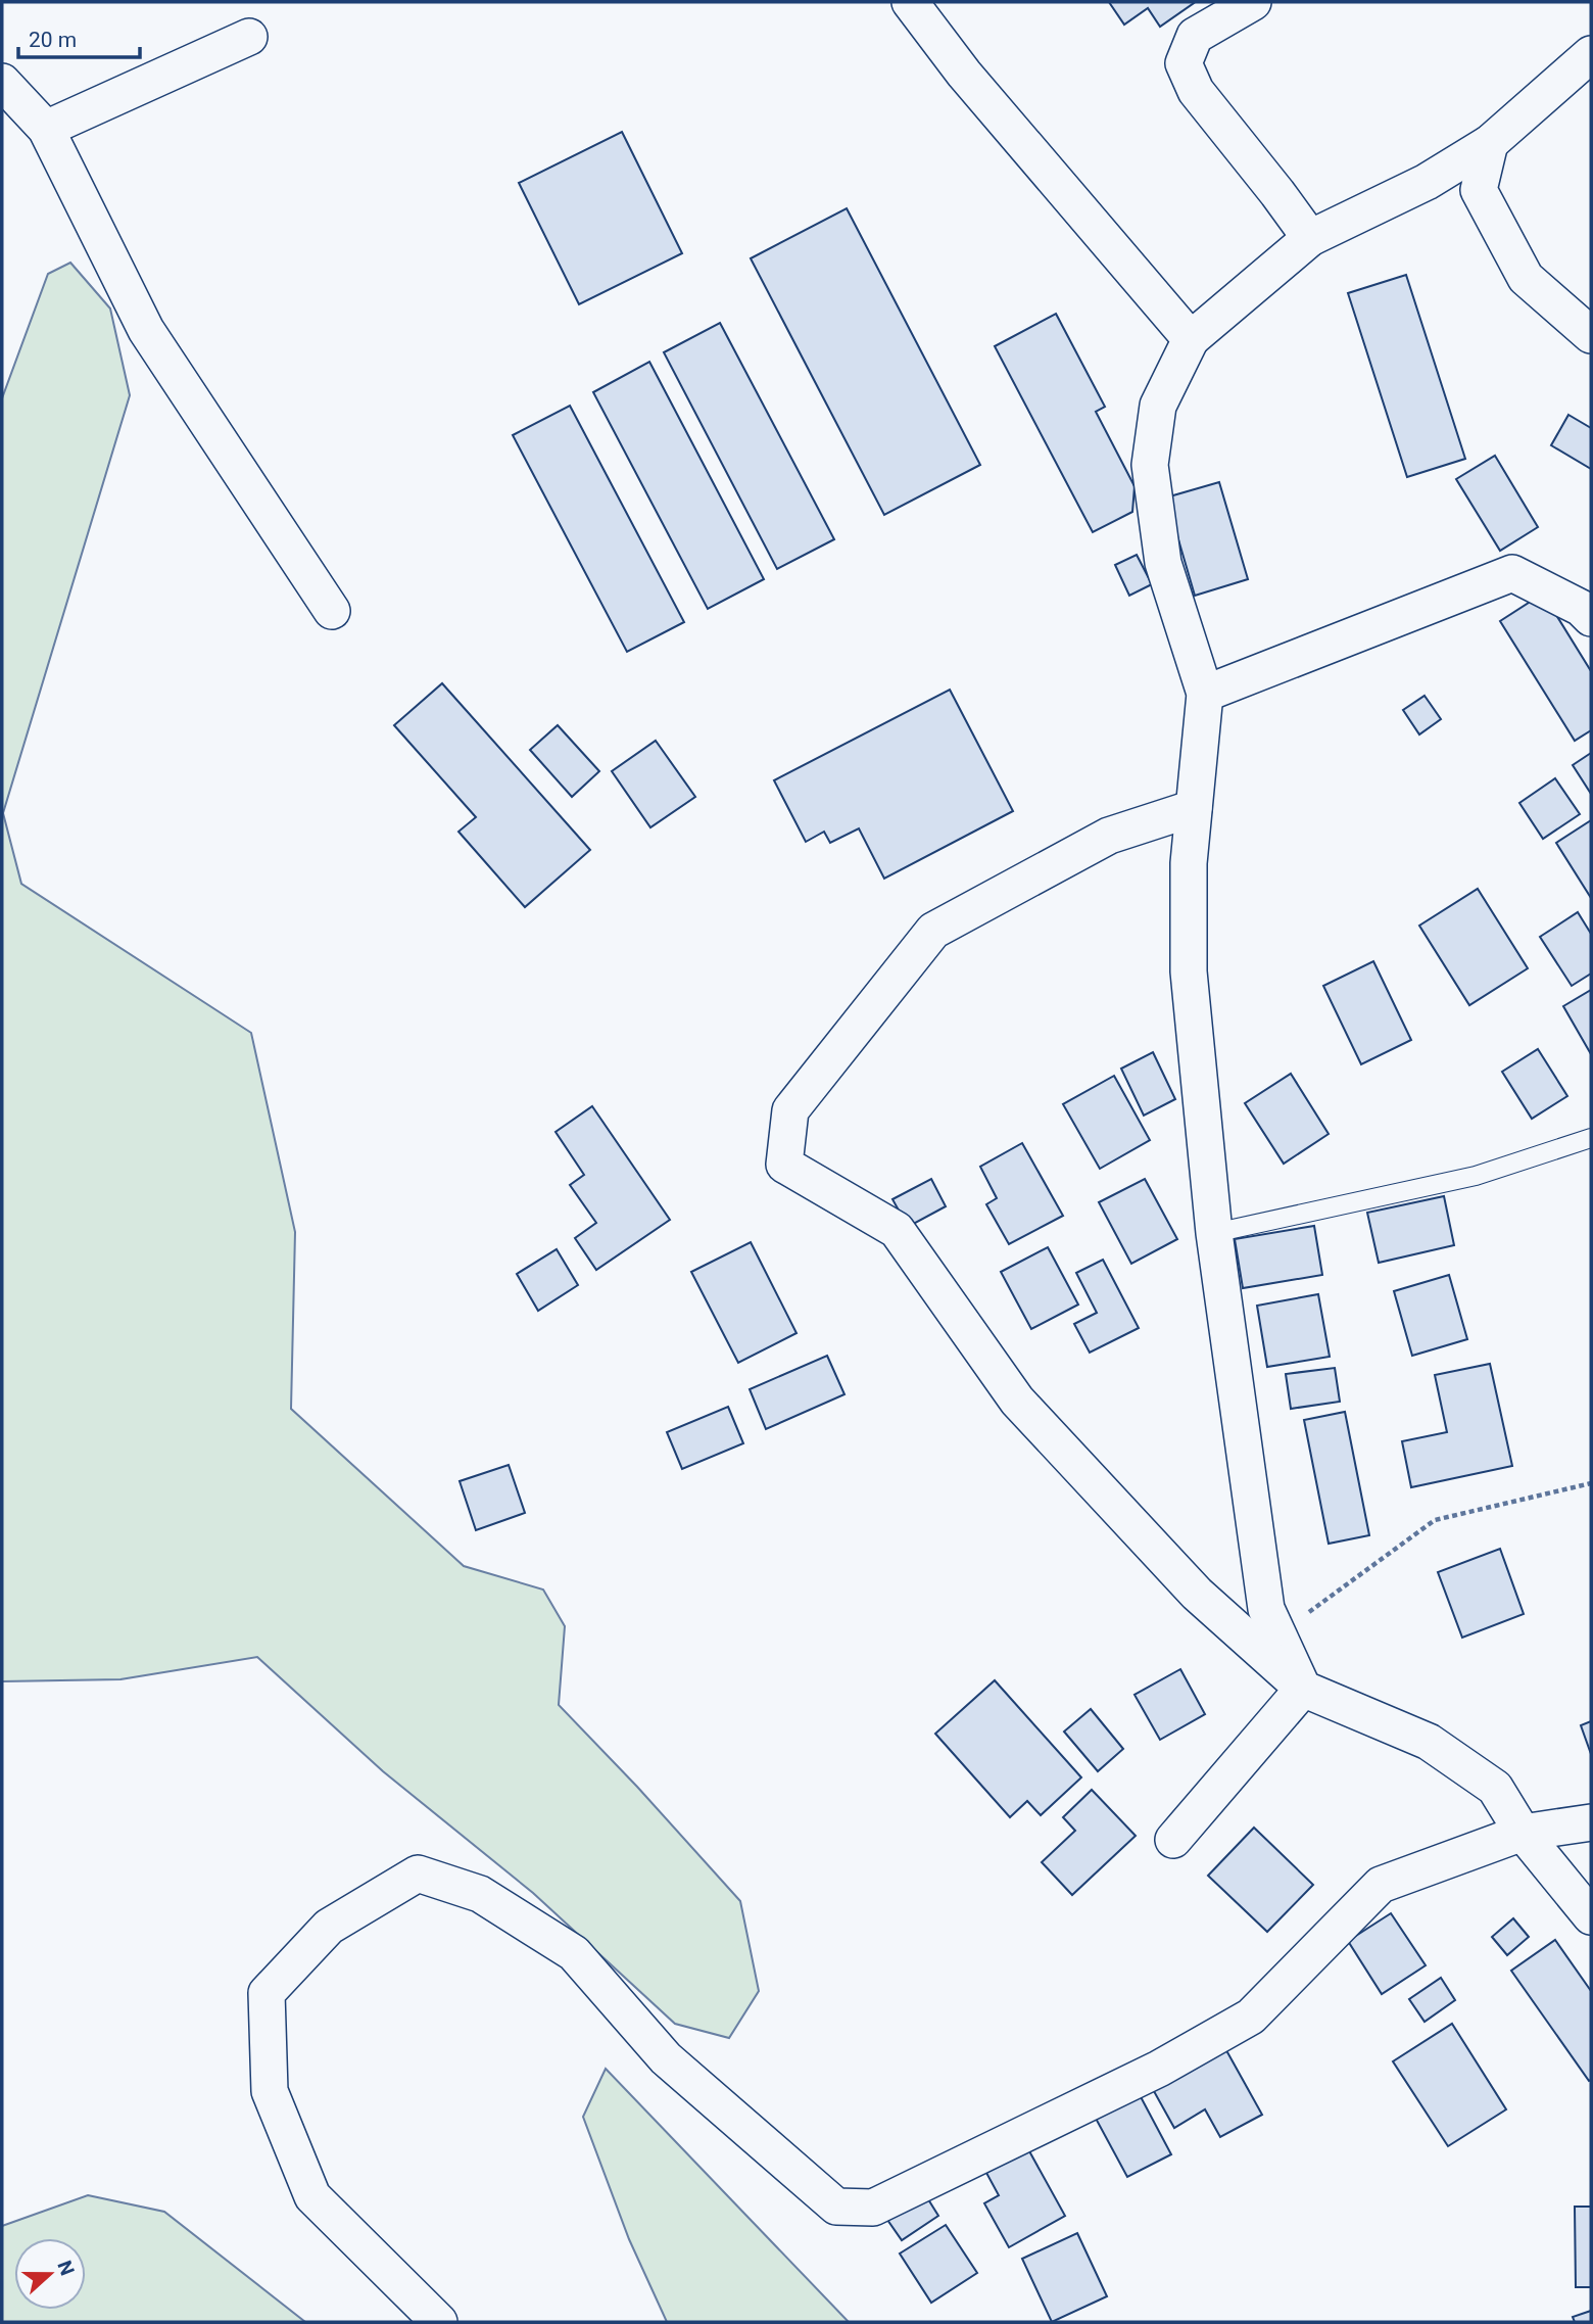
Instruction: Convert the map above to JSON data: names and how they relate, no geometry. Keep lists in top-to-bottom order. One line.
{"scale_bar":"20 m","north":"right"}
